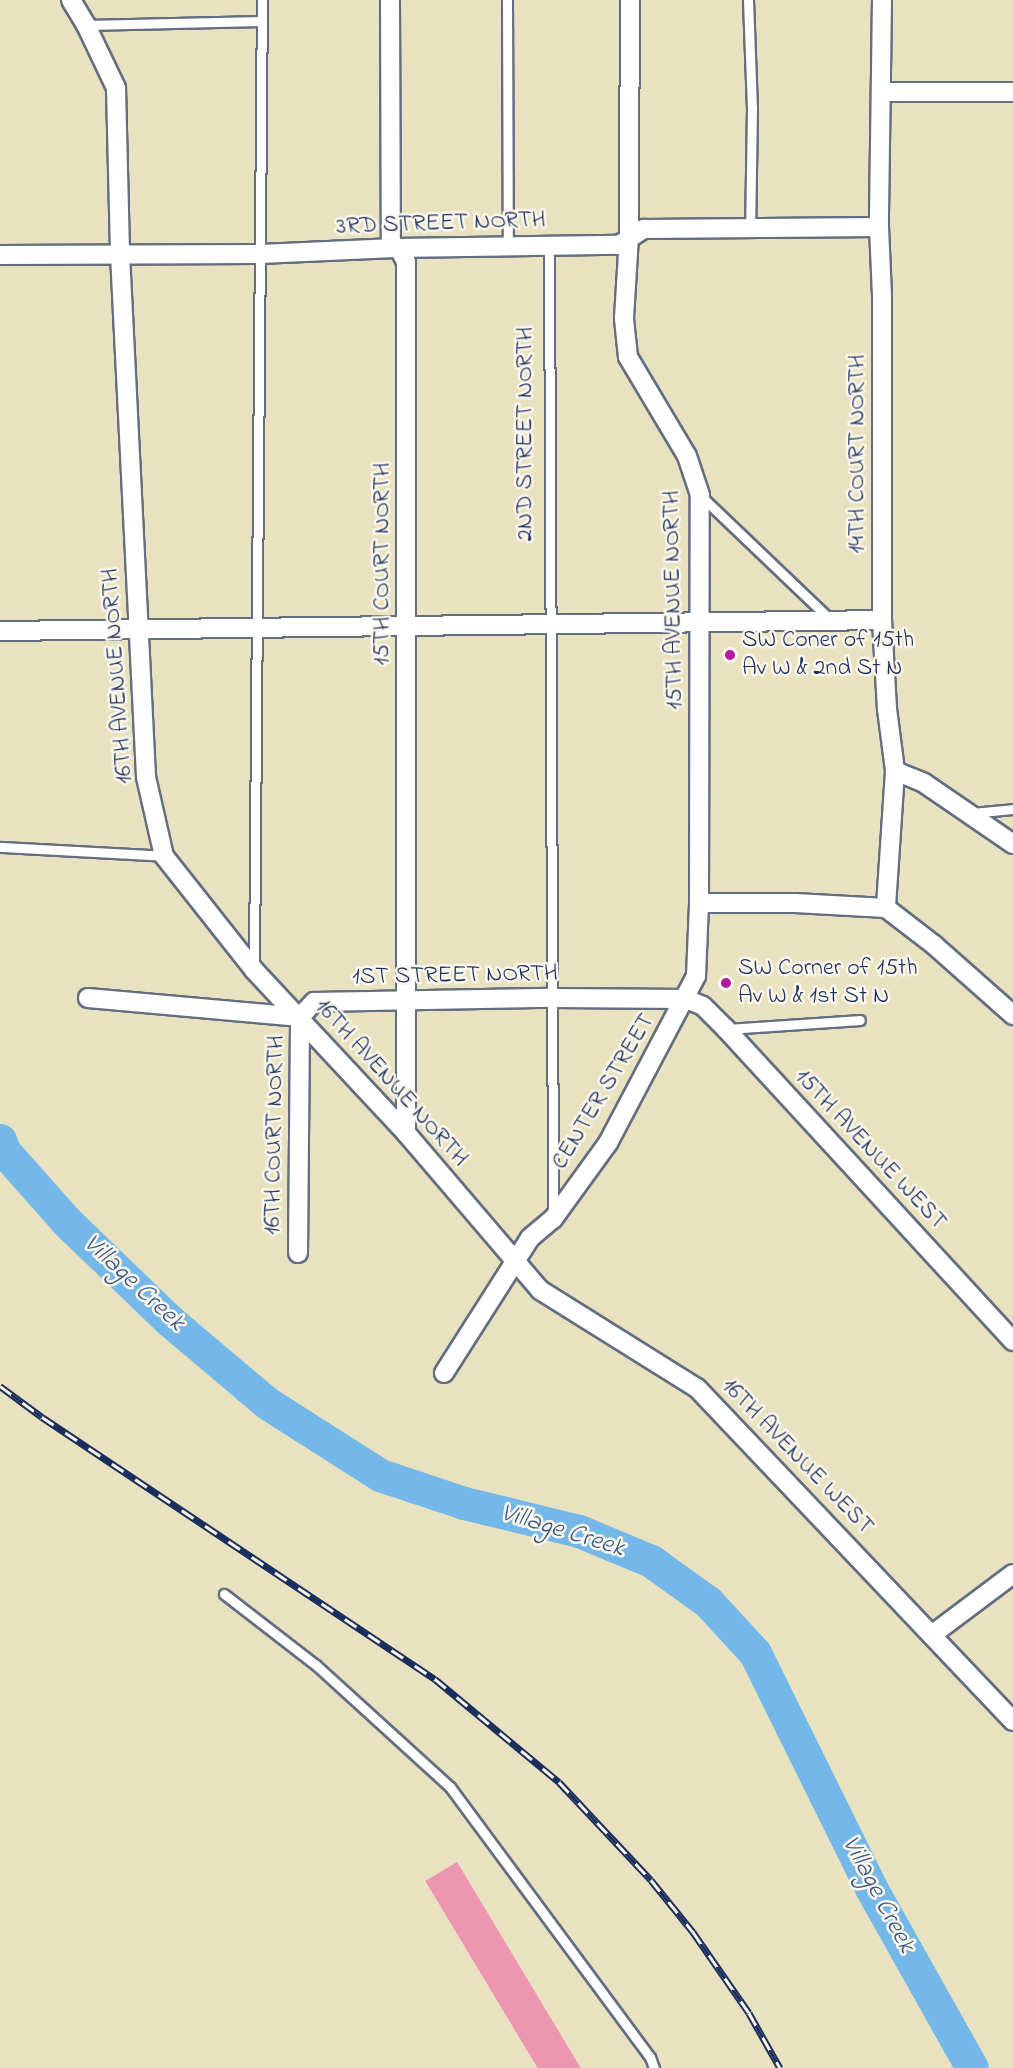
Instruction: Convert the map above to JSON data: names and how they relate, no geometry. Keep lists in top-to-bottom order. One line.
{"streets":{"street":["3RD STREET NORTH","14TH COURT NORTH","15TH COURT NORTH","15TH AVENUE NORTH","16TH AVENUE NORTH","1ST STREET NORTH","CENTER STREET","16TH COURT NORTH","15TH AVENUE WEST","16TH AVENUE WEST"],"lane":["2ND STREET NORTH"]},"crossings":[["3RD STREET NORTH","2ND STREET NORTH"],["3RD STREET NORTH","14TH COURT NORTH"],["3RD STREET NORTH","15TH COURT NORTH"],["3RD STREET NORTH","15TH AVENUE NORTH"],["3RD STREET NORTH","16TH AVENUE NORTH"],["2ND STREET NORTH","1ST STREET NORTH"],["2ND STREET NORTH","CENTER STREET"],["15TH COURT NORTH","16TH AVENUE NORTH"],["15TH COURT NORTH","1ST STREET NORTH"],["15TH AVENUE NORTH","1ST STREET NORTH"],["15TH AVENUE NORTH","CENTER STREET"],["15TH AVENUE NORTH","15TH AVENUE WEST"],["16TH AVENUE NORTH","1ST STREET NORTH"],["16TH AVENUE NORTH","CENTER STREET"],["16TH AVENUE NORTH","16TH COURT NORTH"],["16TH AVENUE NORTH","16TH AVENUE WEST"],["1ST STREET NORTH","CENTER STREET"],["1ST STREET NORTH","16TH COURT NORTH"],["1ST STREET NORTH","15TH AVENUE WEST"],["CENTER STREET","15TH AVENUE WEST"],["CENTER STREET","16TH AVENUE WEST"]],"water":["Village Creek"],"places":["SW Coner of 15th Av W & 2nd St N","SW Corner of 15th Av W & 1st St N"]}
